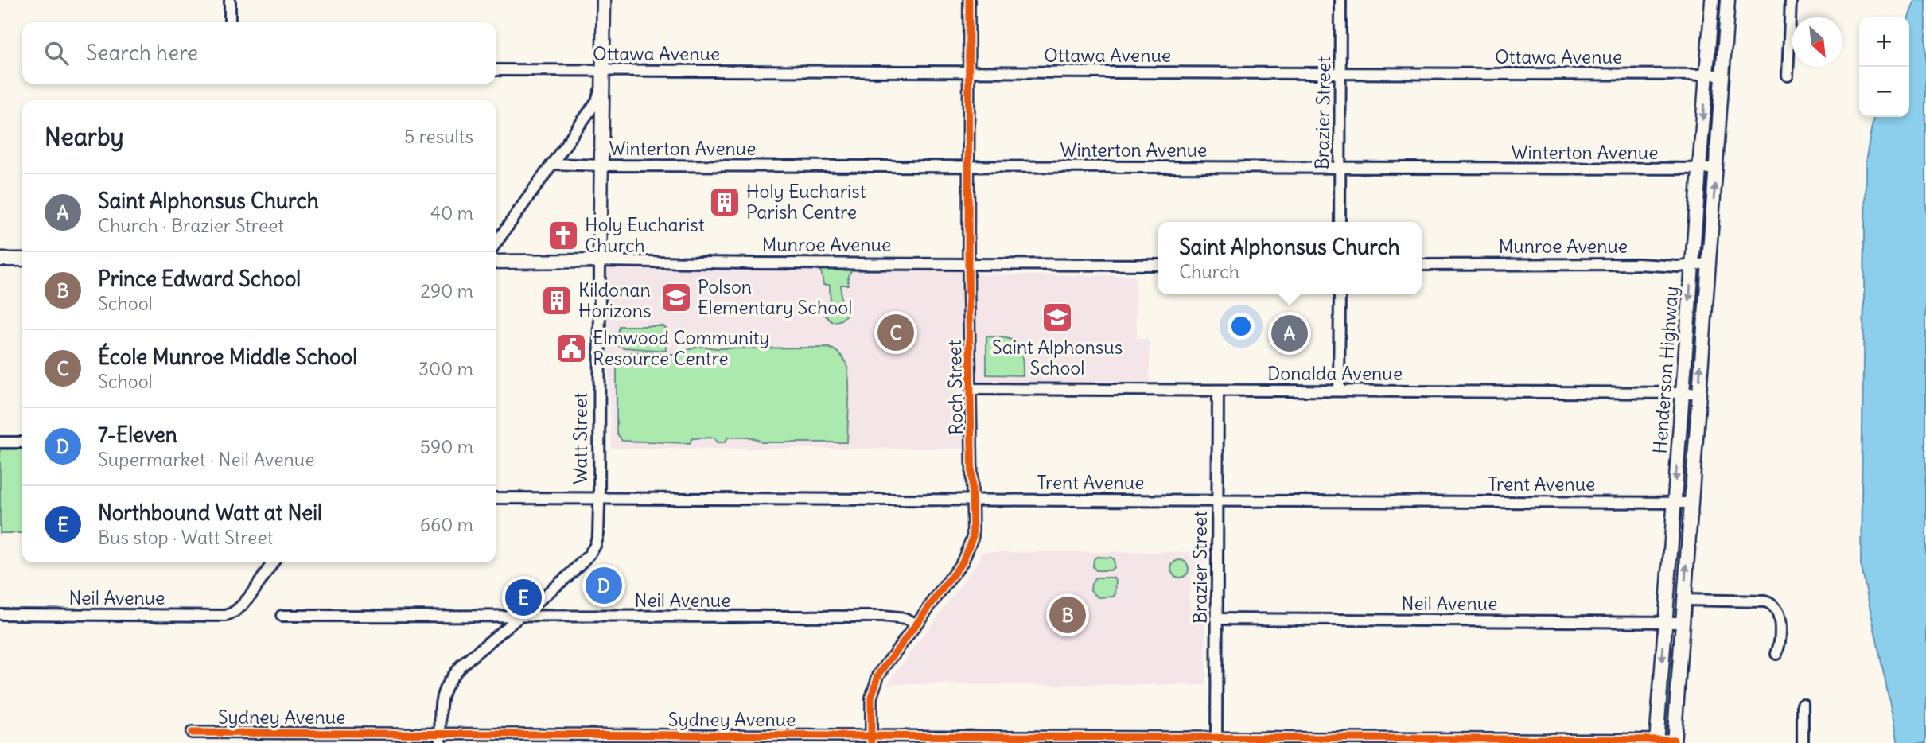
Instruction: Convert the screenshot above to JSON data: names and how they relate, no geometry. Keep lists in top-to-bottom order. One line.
{"streets":{"main road":["Munroe Avenue","Henderson Highway","Watt Street"],"street":["Ottawa Avenue","Brazier Street","Winterton Avenue","Donalda Avenue","Roch Street","Trent Avenue","Neil Avenue","Sydney Avenue"]},"crossings":[["Ottawa Avenue","Brazier Street"],["Ottawa Avenue","Henderson Highway"],["Ottawa Avenue","Roch Street"],["Ottawa Avenue","Watt Street"],["Brazier Street","Winterton Avenue"],["Brazier Street","Donalda Avenue"],["Brazier Street","Trent Avenue"],["Brazier Street","Neil Avenue"],["Brazier Street","Sydney Avenue"],["Winterton Avenue","Henderson Highway"],["Winterton Avenue","Roch Street"],["Winterton Avenue","Watt Street"],["Munroe Avenue","Henderson Highway"],["Munroe Avenue","Roch Street"],["Munroe Avenue","Watt Street"],["Henderson Highway","Donalda Avenue"],["Henderson Highway","Trent Avenue"],["Henderson Highway","Neil Avenue"],["Henderson Highway","Sydney Avenue"],["Donalda Avenue","Roch Street"],["Roch Street","Trent Avenue"],["Roch Street","Neil Avenue"],["Roch Street","Sydney Avenue"],["Watt Street","Trent Avenue"],["Watt Street","Neil Avenue"],["Watt Street","Sydney Avenue"]],"places":{"building":["Holy Eucharist Parish Centre","Kildonan Horizons"],"church":["Holy Eucharist Church"],"school or university":["Polson Elementary School","Saint Alphonsus School"],"public building":["Elmwood Community Resource Centre"]},"north":"bottom right","page":{"map_buttons":["+","−"],"search":"Search here","heading":["Nearby","5 results"],"list":[{"mark":"A","name":"Saint Alphonsus Church","note":"Church · Brazier Street","value":"40 m"},{"mark":"B","name":"Prince Edward School","note":"School","value":"290 m"},{"mark":"C","name":"École Munroe Middle School","note":"School","value":"300 m"},{"mark":"D","name":"7-Eleven","note":"Supermarket · Neil Avenue","value":"590 m"},{"mark":"E","name":"Northbound Watt at Neil","note":"Bus stop · Watt Street","value":"660 m"}],"popup":["Saint Alphonsus Church","Church"],"pins":["C","A","D","E","B"]}}
